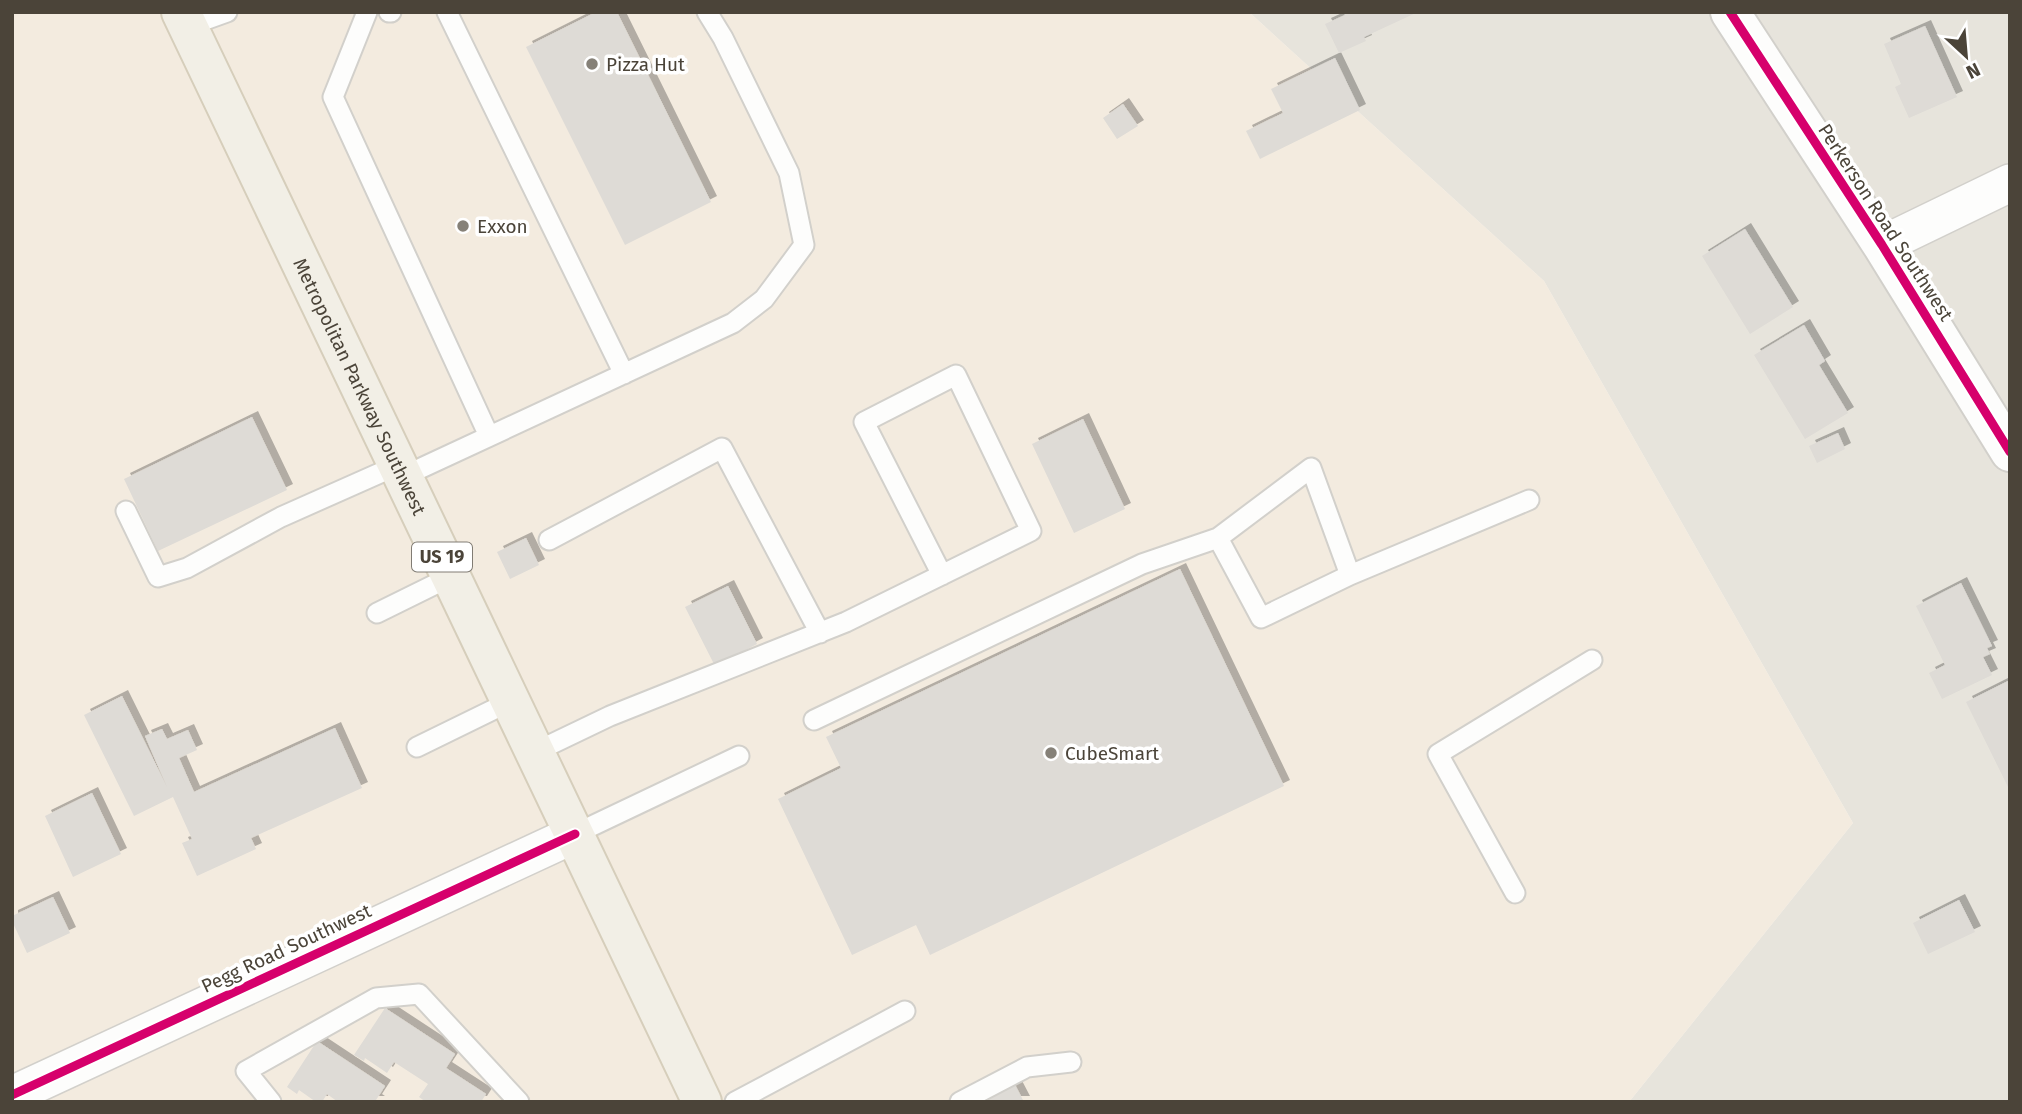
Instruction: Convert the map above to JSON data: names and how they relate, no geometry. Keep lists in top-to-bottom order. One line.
{"streets":{"main road":["Metropolitan Parkway Southwest","US 19"],"street":["Perkerson Road Southwest","Pegg Road Southwest"]},"crossings":[["Metropolitan Parkway Southwest","Pegg Road Southwest"]],"places":["Pizza Hut","Exxon","CubeSmart"],"north":"bottom right"}
